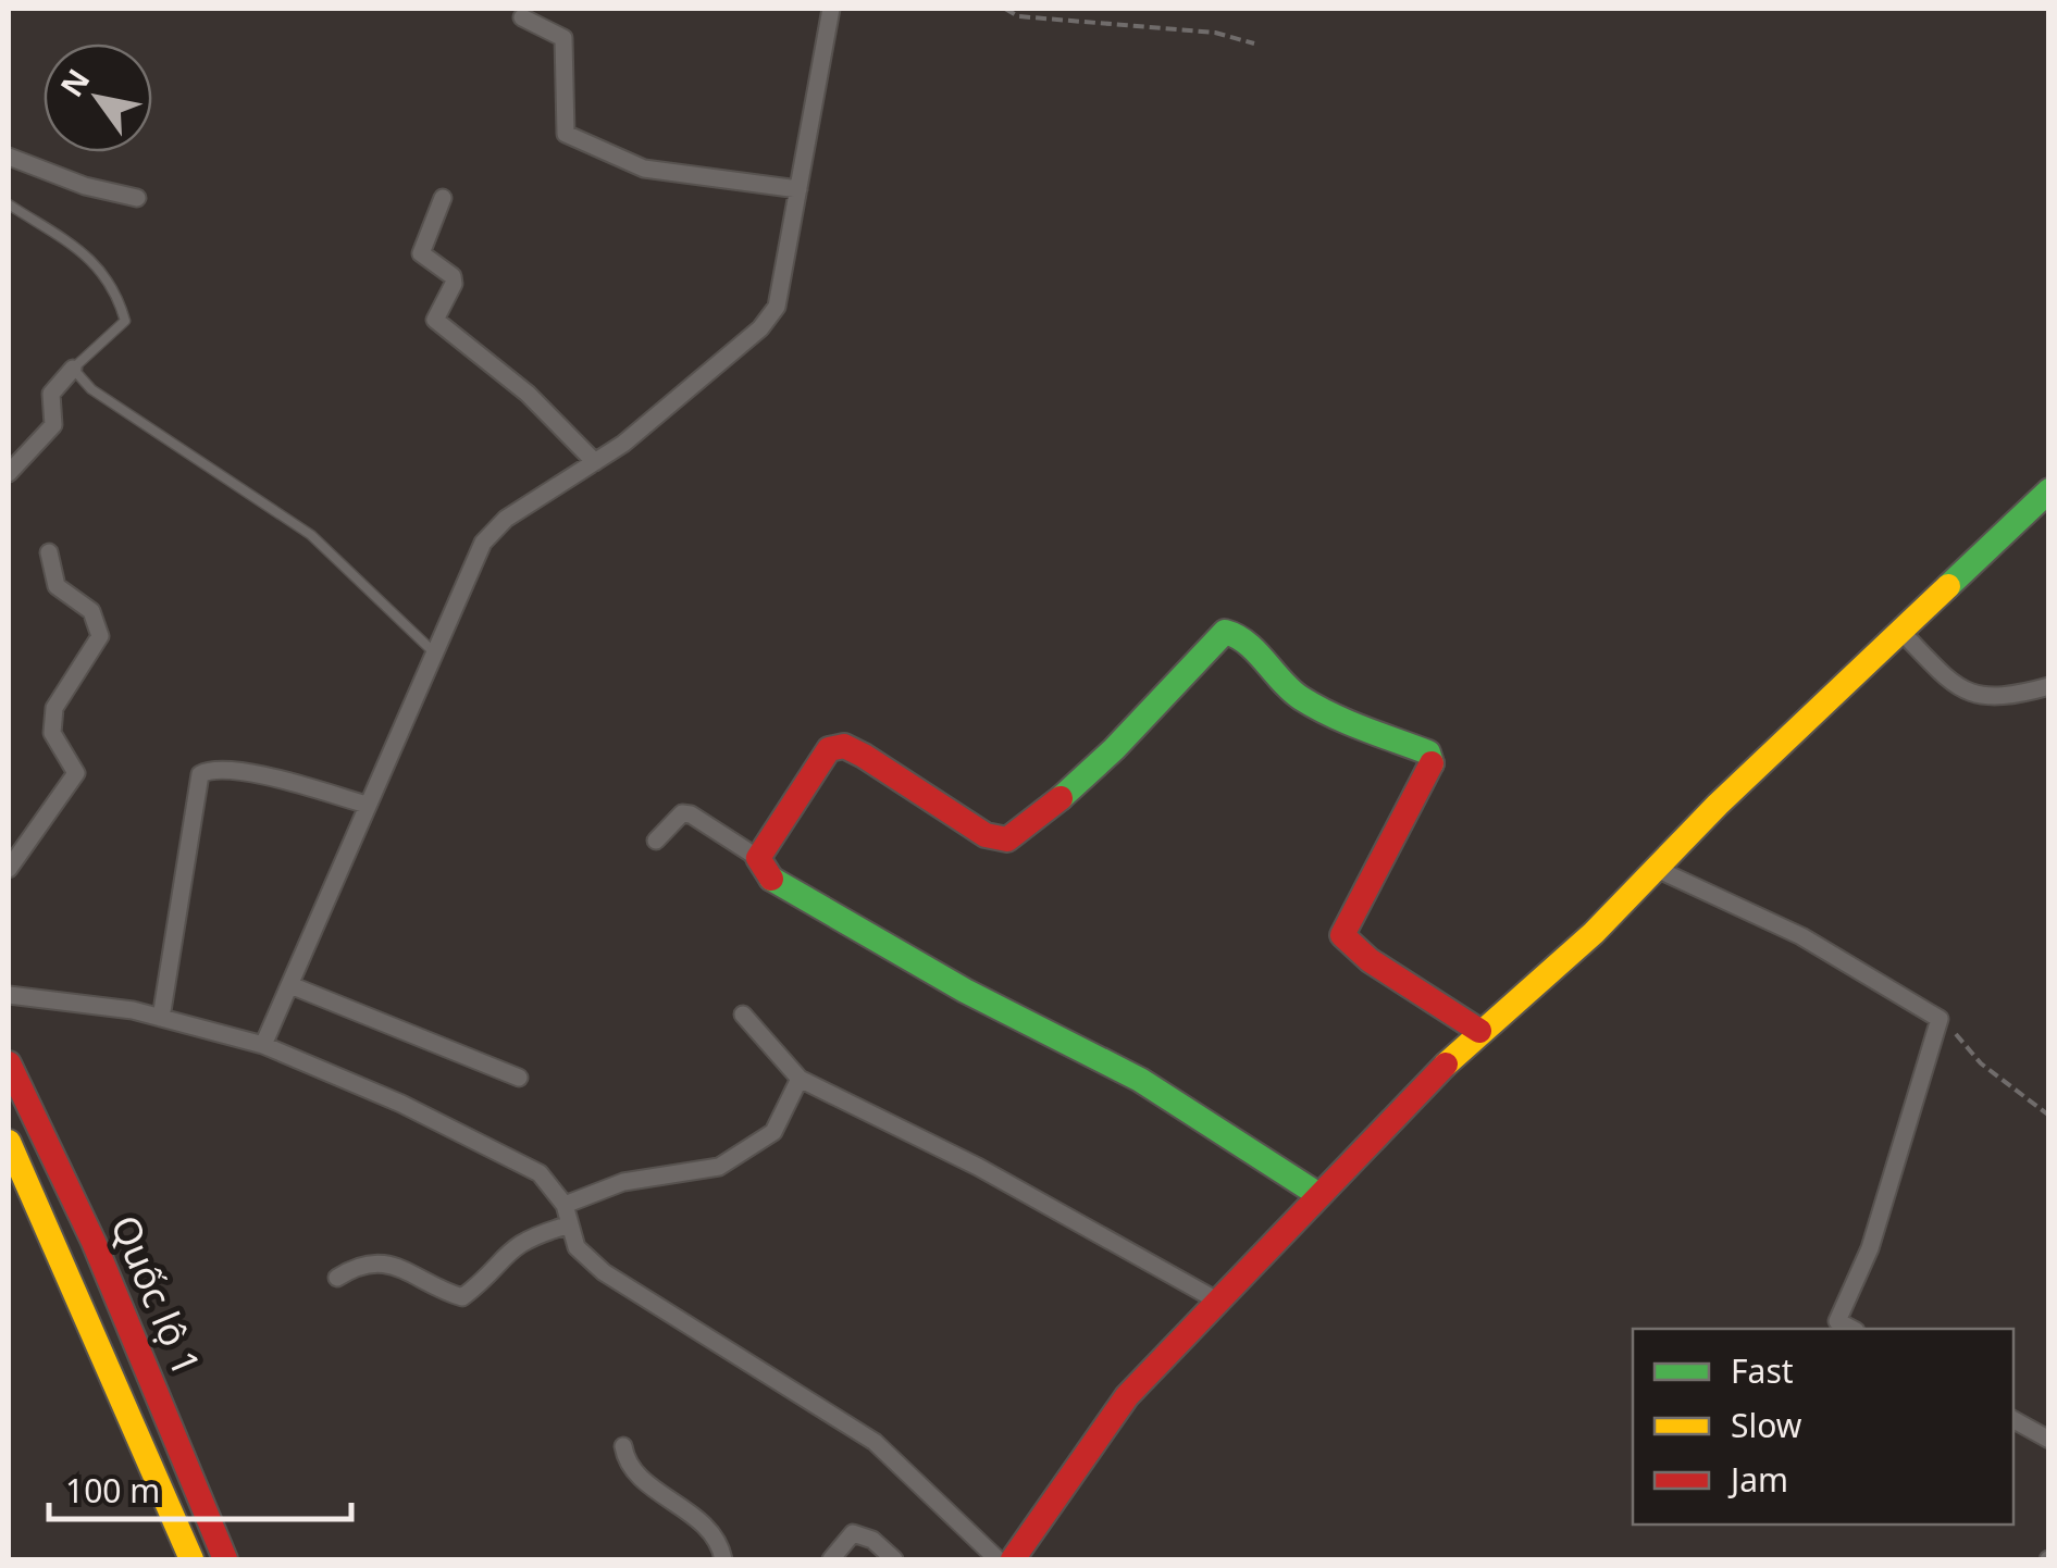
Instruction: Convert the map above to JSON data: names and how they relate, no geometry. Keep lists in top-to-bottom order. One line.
{"streets":{"main road":["Quốc lộ 1"]},"legend":["Fast","Slow","Jam"],"scale_bar":"100 m","north":"top left"}
